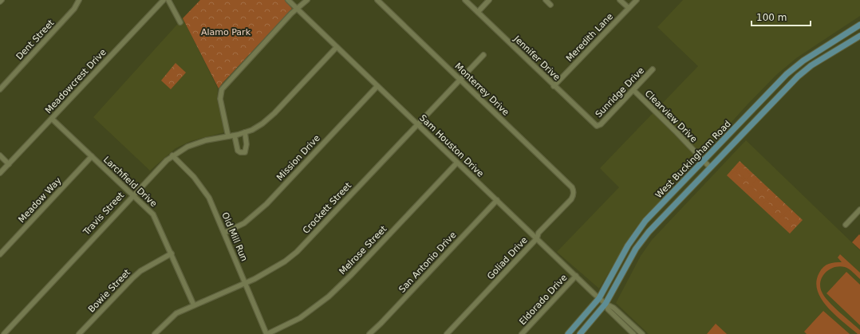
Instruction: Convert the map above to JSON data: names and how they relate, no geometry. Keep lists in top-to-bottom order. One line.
{"streets":{"main road":["West Buckingham Road"],"street":["Meredith Lane","Dent Street","Jennifer Drive","Meadowcrest Drive","Monterrey Drive","Sunridge Drive","Clearview Drive","Sam Houston Drive","Mission Drive","Larchfield Drive","Meadow Way","Crockett Street","Travis Street","Old Mill Run","Melrose Street","Goliad Drive","San Antonio Drive","Bowie Street","Eldorado Drive"]},"crossings":[["Meredith Lane","Jennifer Drive"],["Jennifer Drive","Sunridge Drive"],["Meadowcrest Drive","Larchfield Drive"],["Monterrey Drive","Crockett Street"],["Monterrey Drive","Goliad Drive"],["Sunridge Drive","Clearview Drive"],["Clearview Drive","West Buckingham Road"],["Sam Houston Drive","Mission Drive"],["Sam Houston Drive","West Buckingham Road"],["Sam Houston Drive","Crockett Street"],["Sam Houston Drive","Travis Street"],["Sam Houston Drive","Melrose Street"],["Sam Houston Drive","Goliad Drive"],["Sam Houston Drive","San Antonio Drive"],["Sam Houston Drive","Eldorado Drive"],["Mission Drive","Old Mill Run"],["Larchfield Drive","Meadow Way"],["Larchfield Drive","Crockett Street"],["Larchfield Drive","Travis Street"],["Larchfield Drive","Bowie Street"],["Crockett Street","Old Mill Run"],["Travis Street","Old Mill Run"],["Old Mill Run","Melrose Street"]],"parks":["Alamo Park"],"scale_bar":"100 m"}
